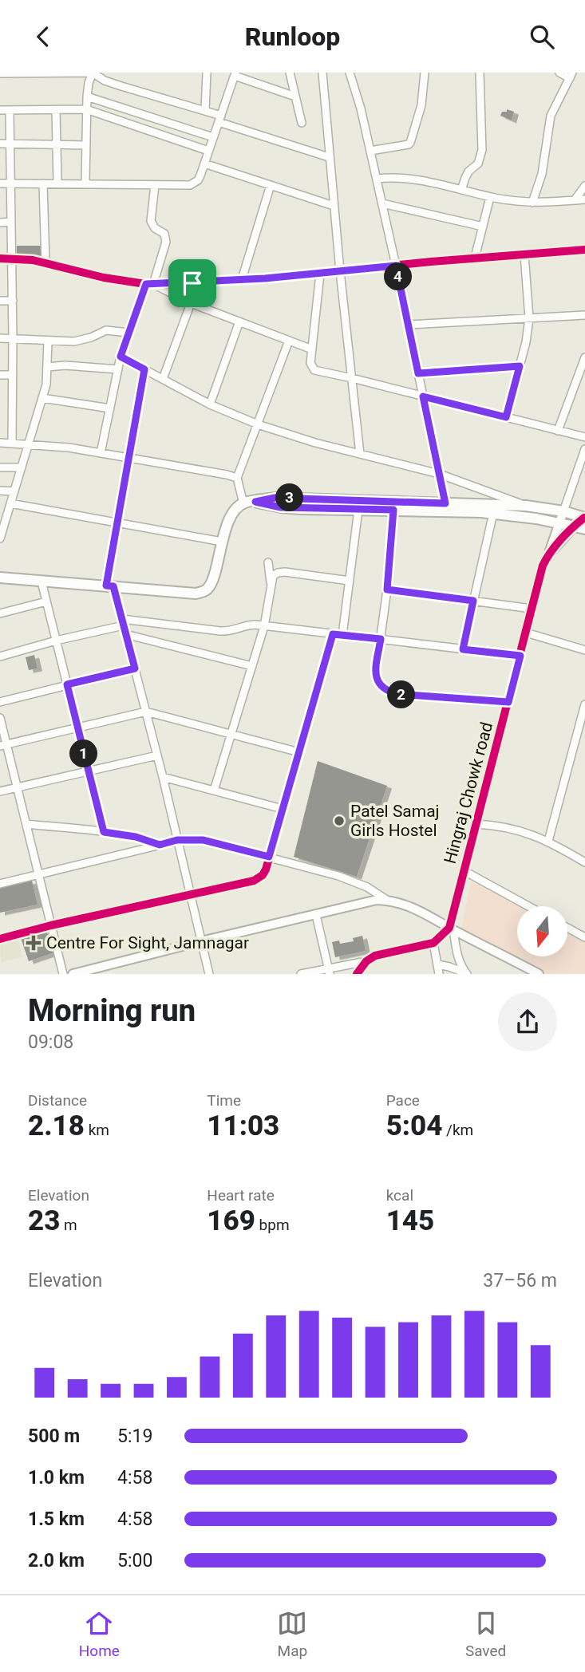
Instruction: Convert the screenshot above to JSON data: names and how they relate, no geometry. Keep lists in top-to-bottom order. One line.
{"streets":{"street":["Hingraj Chowk road"]},"places":{"other":["Patel Samaj Girls Hostel"],"health":["Centre For Sight, Jamnagar"]},"north":"bottom","page":{"header":"Runloop","pins":["4","3","2","1"],"heading":["Morning run","09:08"],"stats":[["Distance","2.18 km"],["Time","11:03"],["Pace","5:04 /km"],["Elevation","23 m"],["Heart rate","169 bpm"],["kcal","145"]],"chart":["Elevation","37–56 m"],"list":[{"name":"500 m","note":"5:19"},{"name":"1.0 km","note":"4:58"},{"name":"1.5 km","note":"4:58"},{"name":"2.0 km","note":"5:00"}],"tabs":["Home","Map","Saved"]}}
